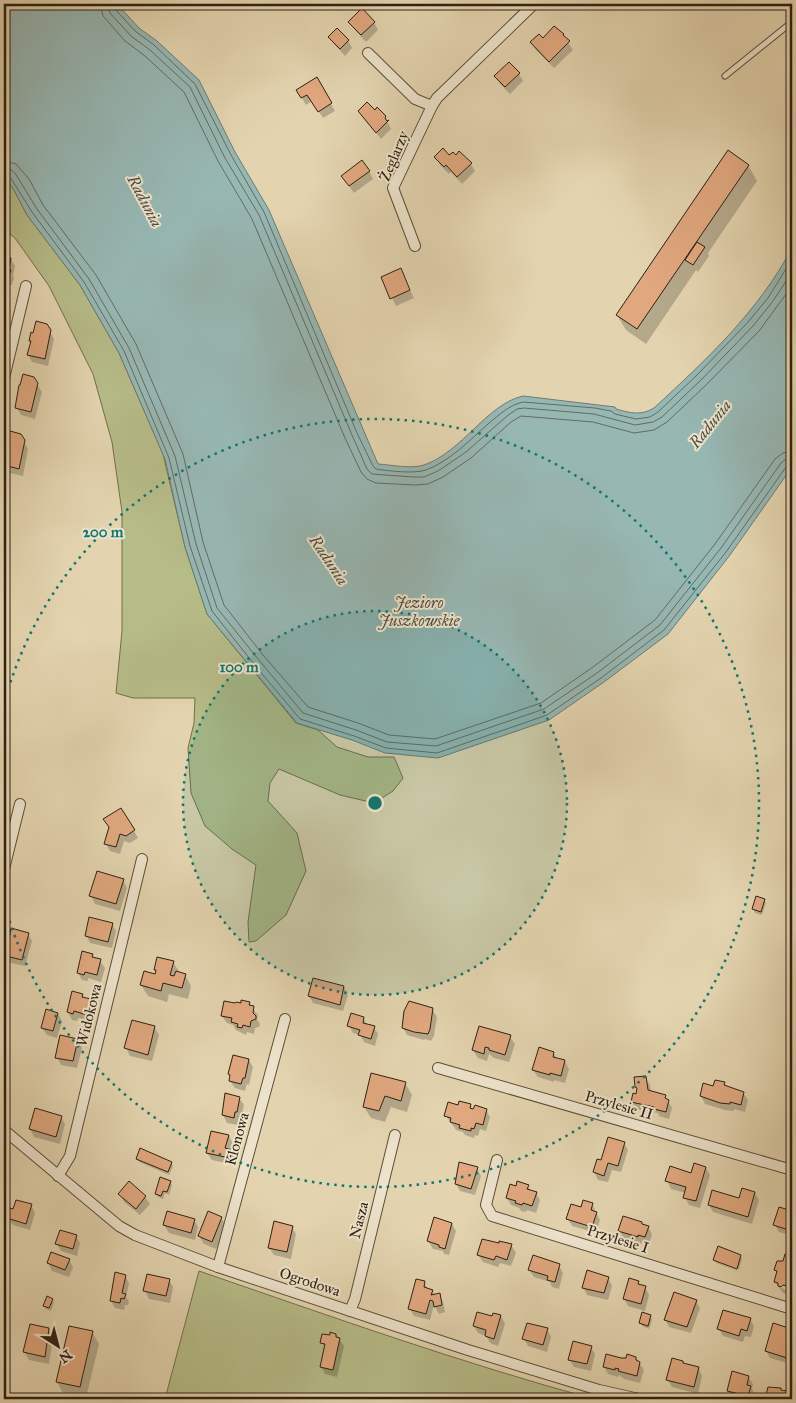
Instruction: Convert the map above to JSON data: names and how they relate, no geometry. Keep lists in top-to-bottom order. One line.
{"streets":{"street":["Żeglarzy","Widokowa","Przylesie II","Klonowa","Nasza","Przylesie I","Ogrodowa"]},"crossings":[["Widokowa","Ogrodowa"],["Klonowa","Ogrodowa"],["Nasza","Ogrodowa"]],"water":["Radunia","Jezioro Juszkowskie"],"north":"bottom right","rings":["200 m","100 m"]}
